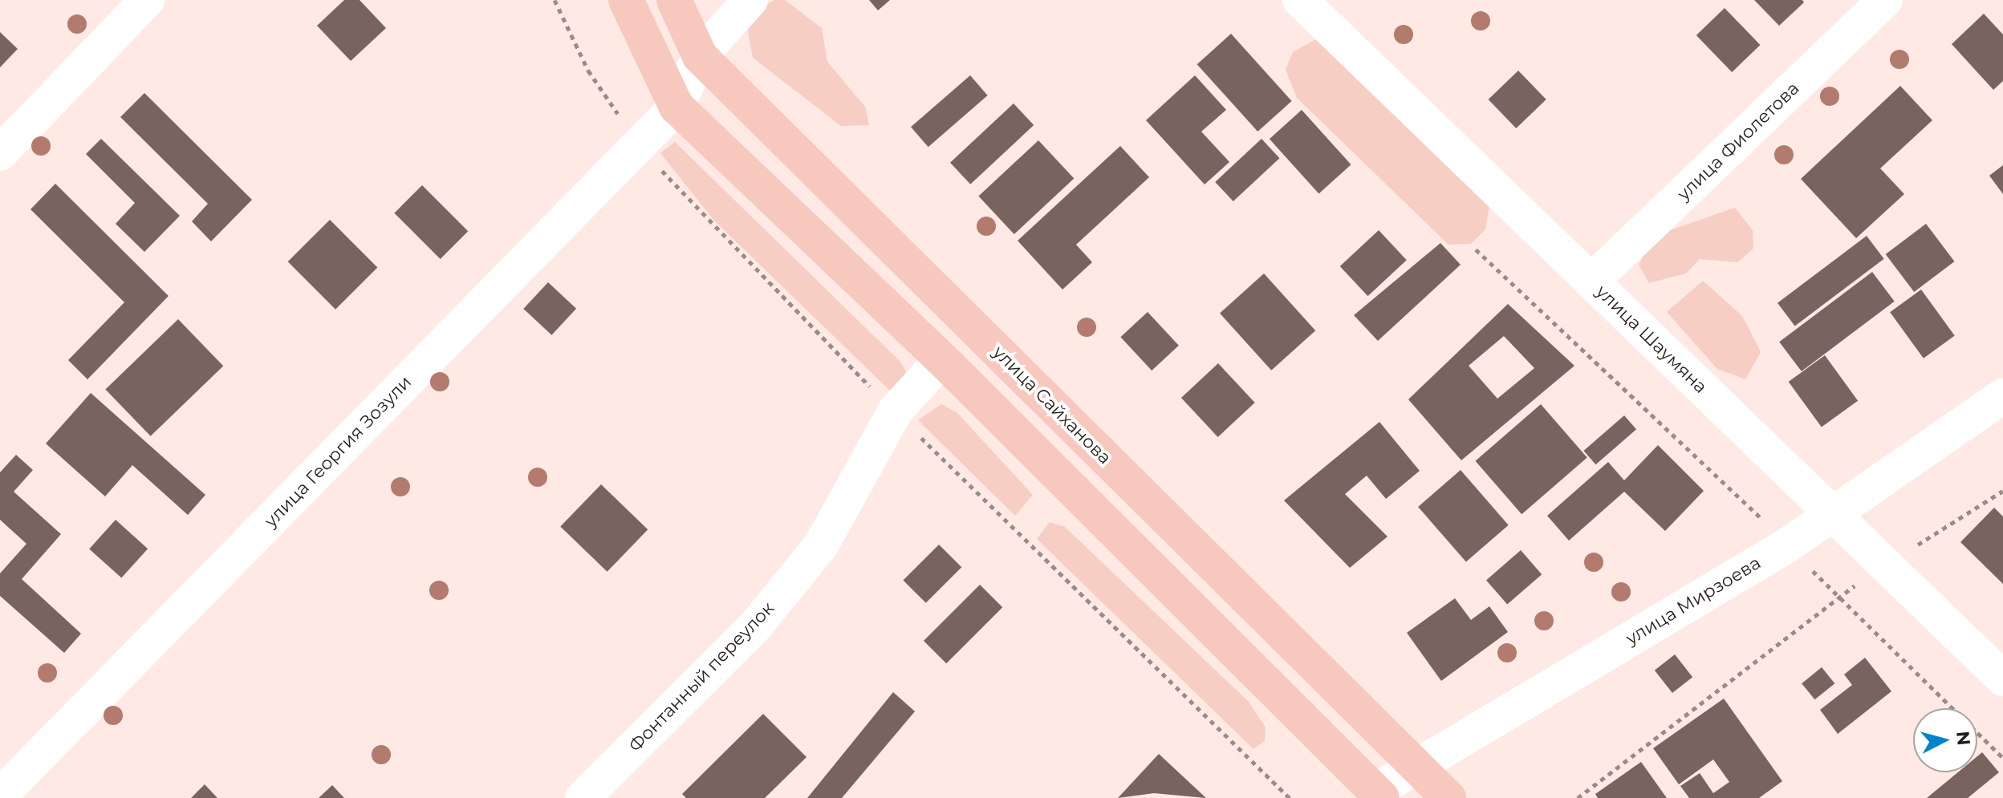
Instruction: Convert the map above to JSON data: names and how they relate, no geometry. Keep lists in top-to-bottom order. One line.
{"streets":{"main road":["улица Сайханова"],"street":["улица Фиолетова","улица Шаумяна","улица Георгия Зозули","улица Мирзоева","Фонтанный переулок"]},"crossings":[["улица Фиолетова","улица Шаумяна"],["улица Шаумяна","улица Мирзоева"],["улица Сайханова","улица Георгия Зозули"],["улица Сайханова","улица Мирзоева"]],"north":"right"}
